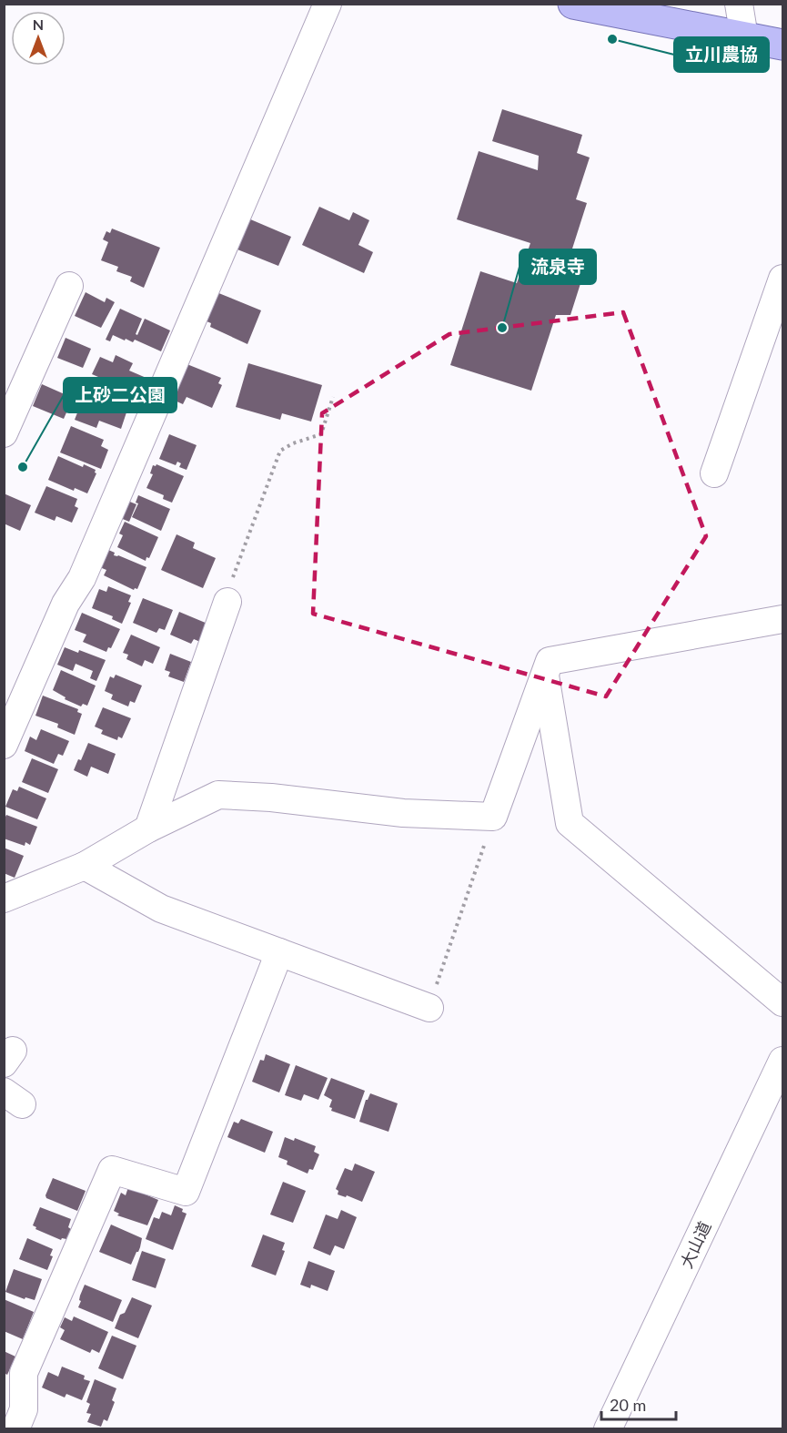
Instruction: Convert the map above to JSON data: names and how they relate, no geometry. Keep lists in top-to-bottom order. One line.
{"streets":{"street":["大山道"]},"places":["立川農協","流泉寺","上砂二公園"],"scale_bar":"20 m","north":"top"}
